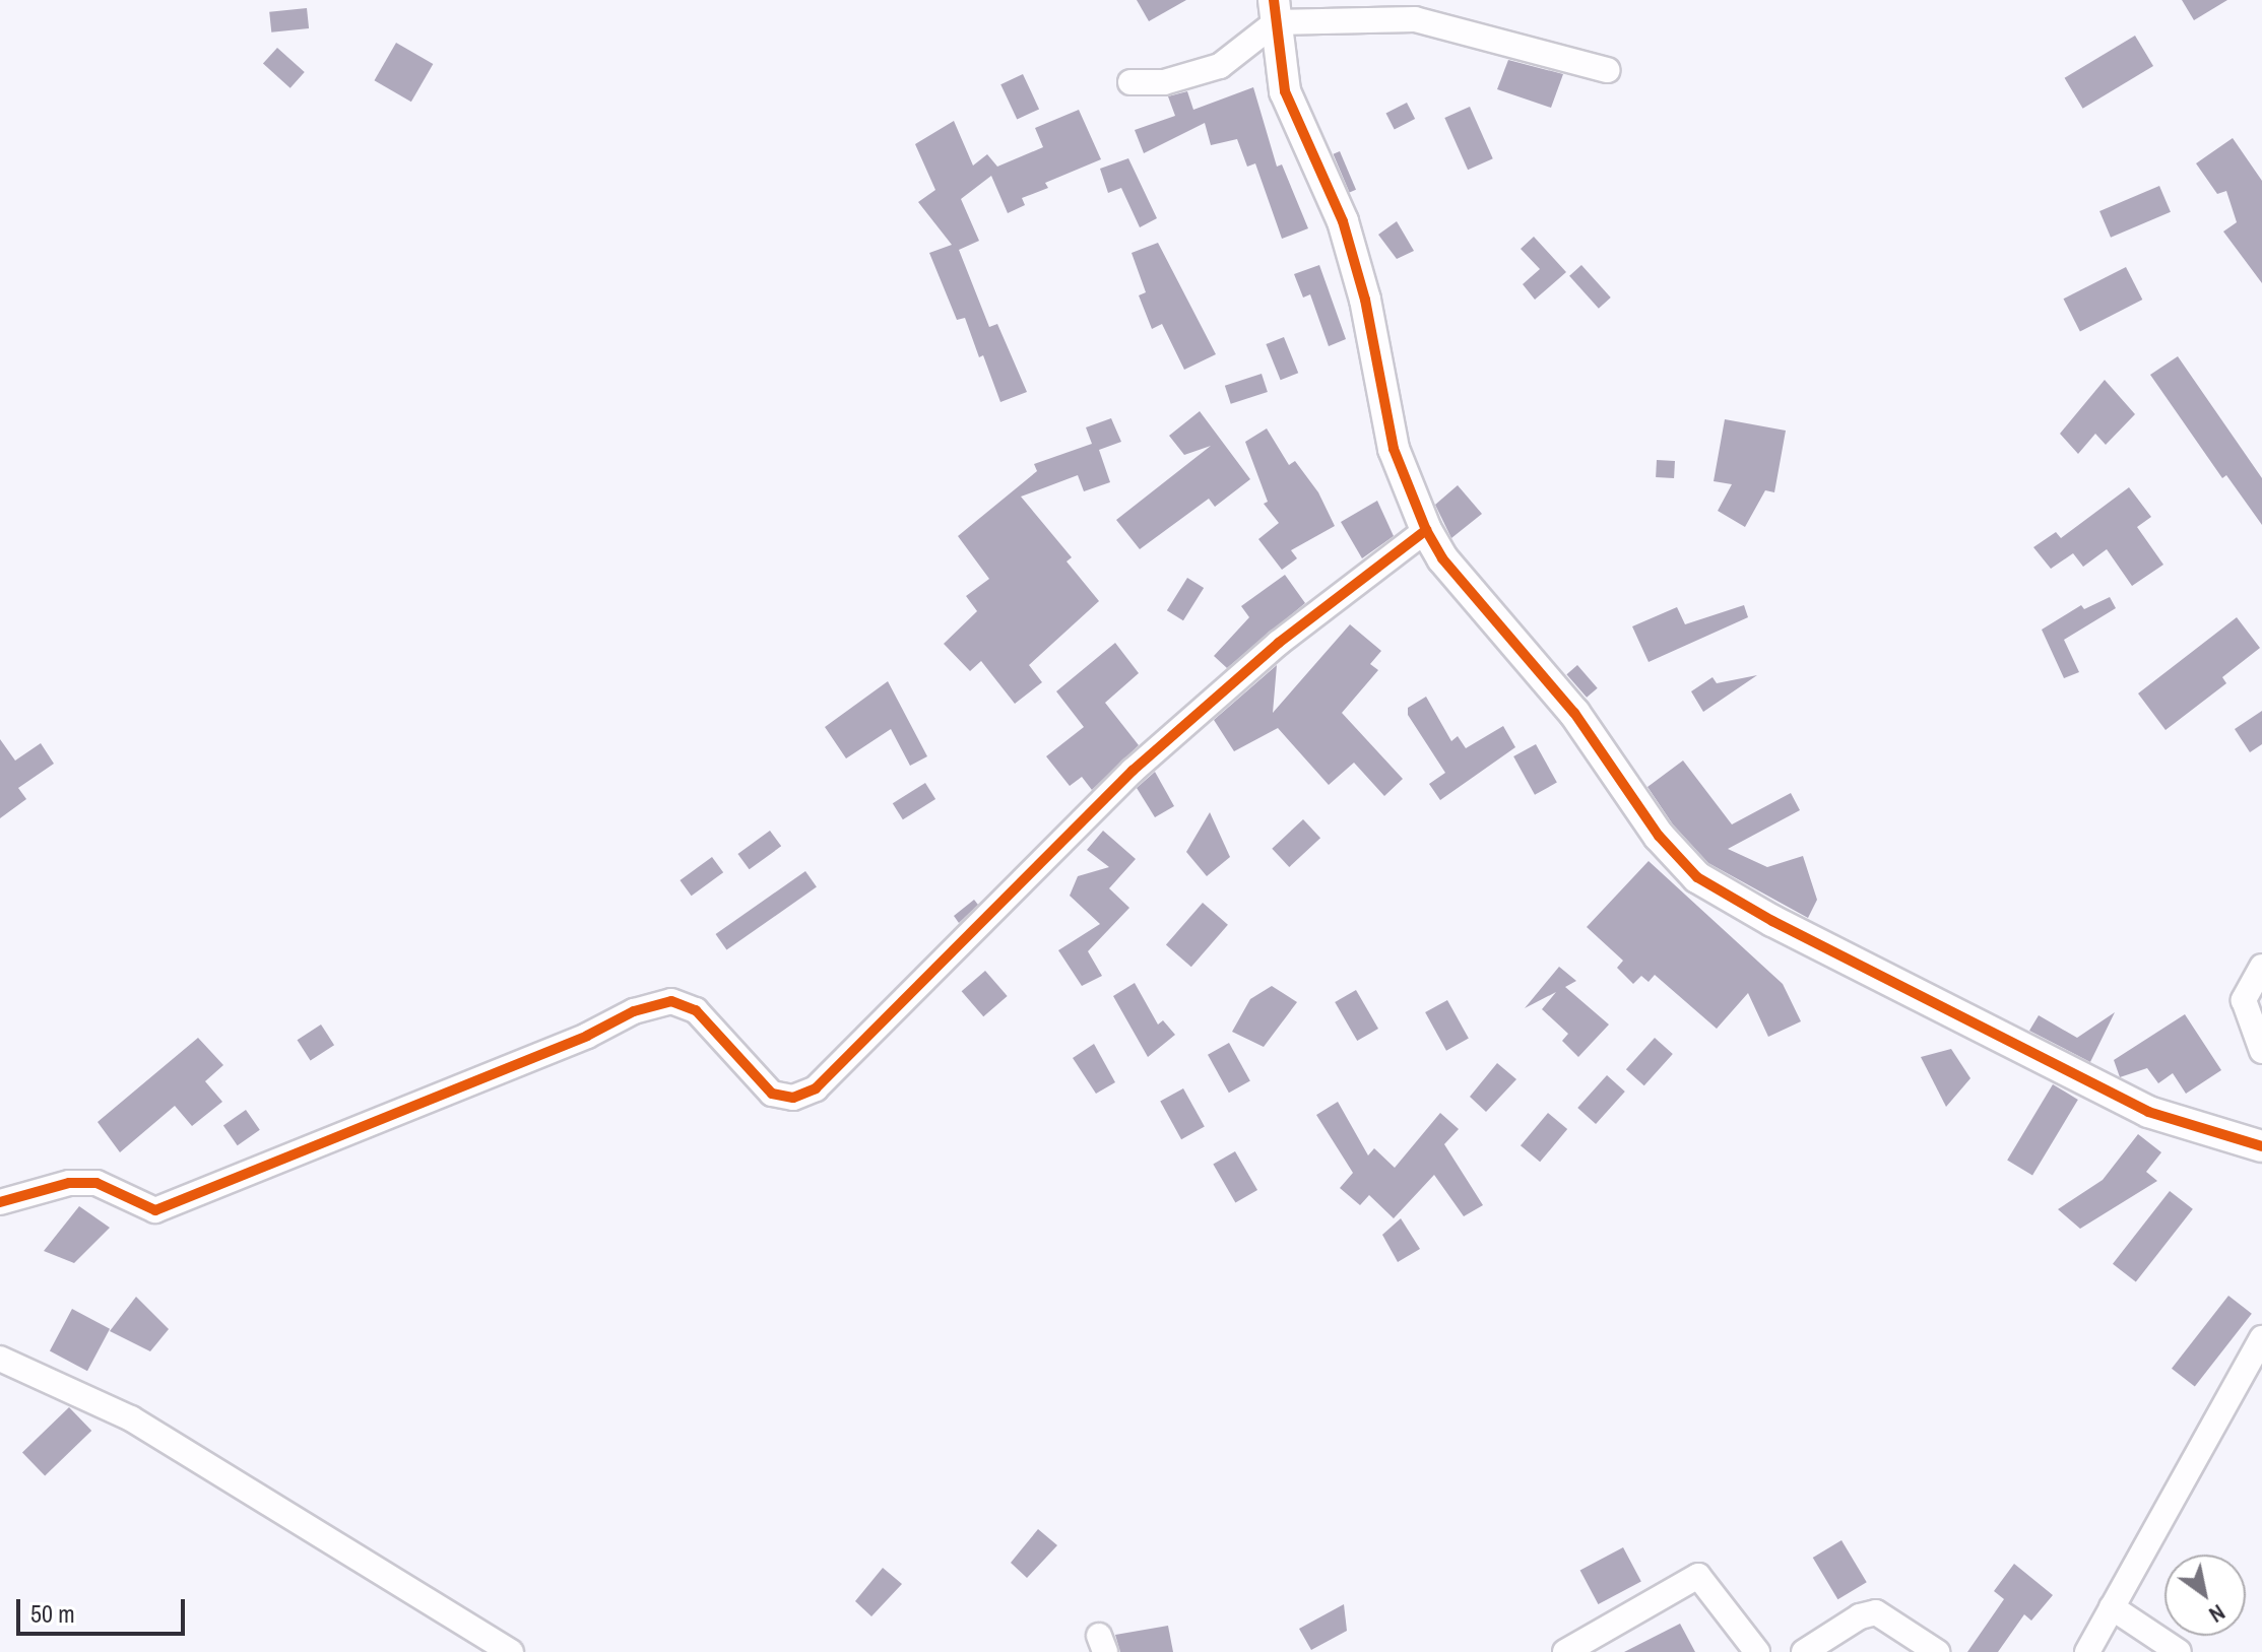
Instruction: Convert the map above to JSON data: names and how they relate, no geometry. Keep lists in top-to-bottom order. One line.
{"scale_bar":"50 m","north":"bottom right"}
